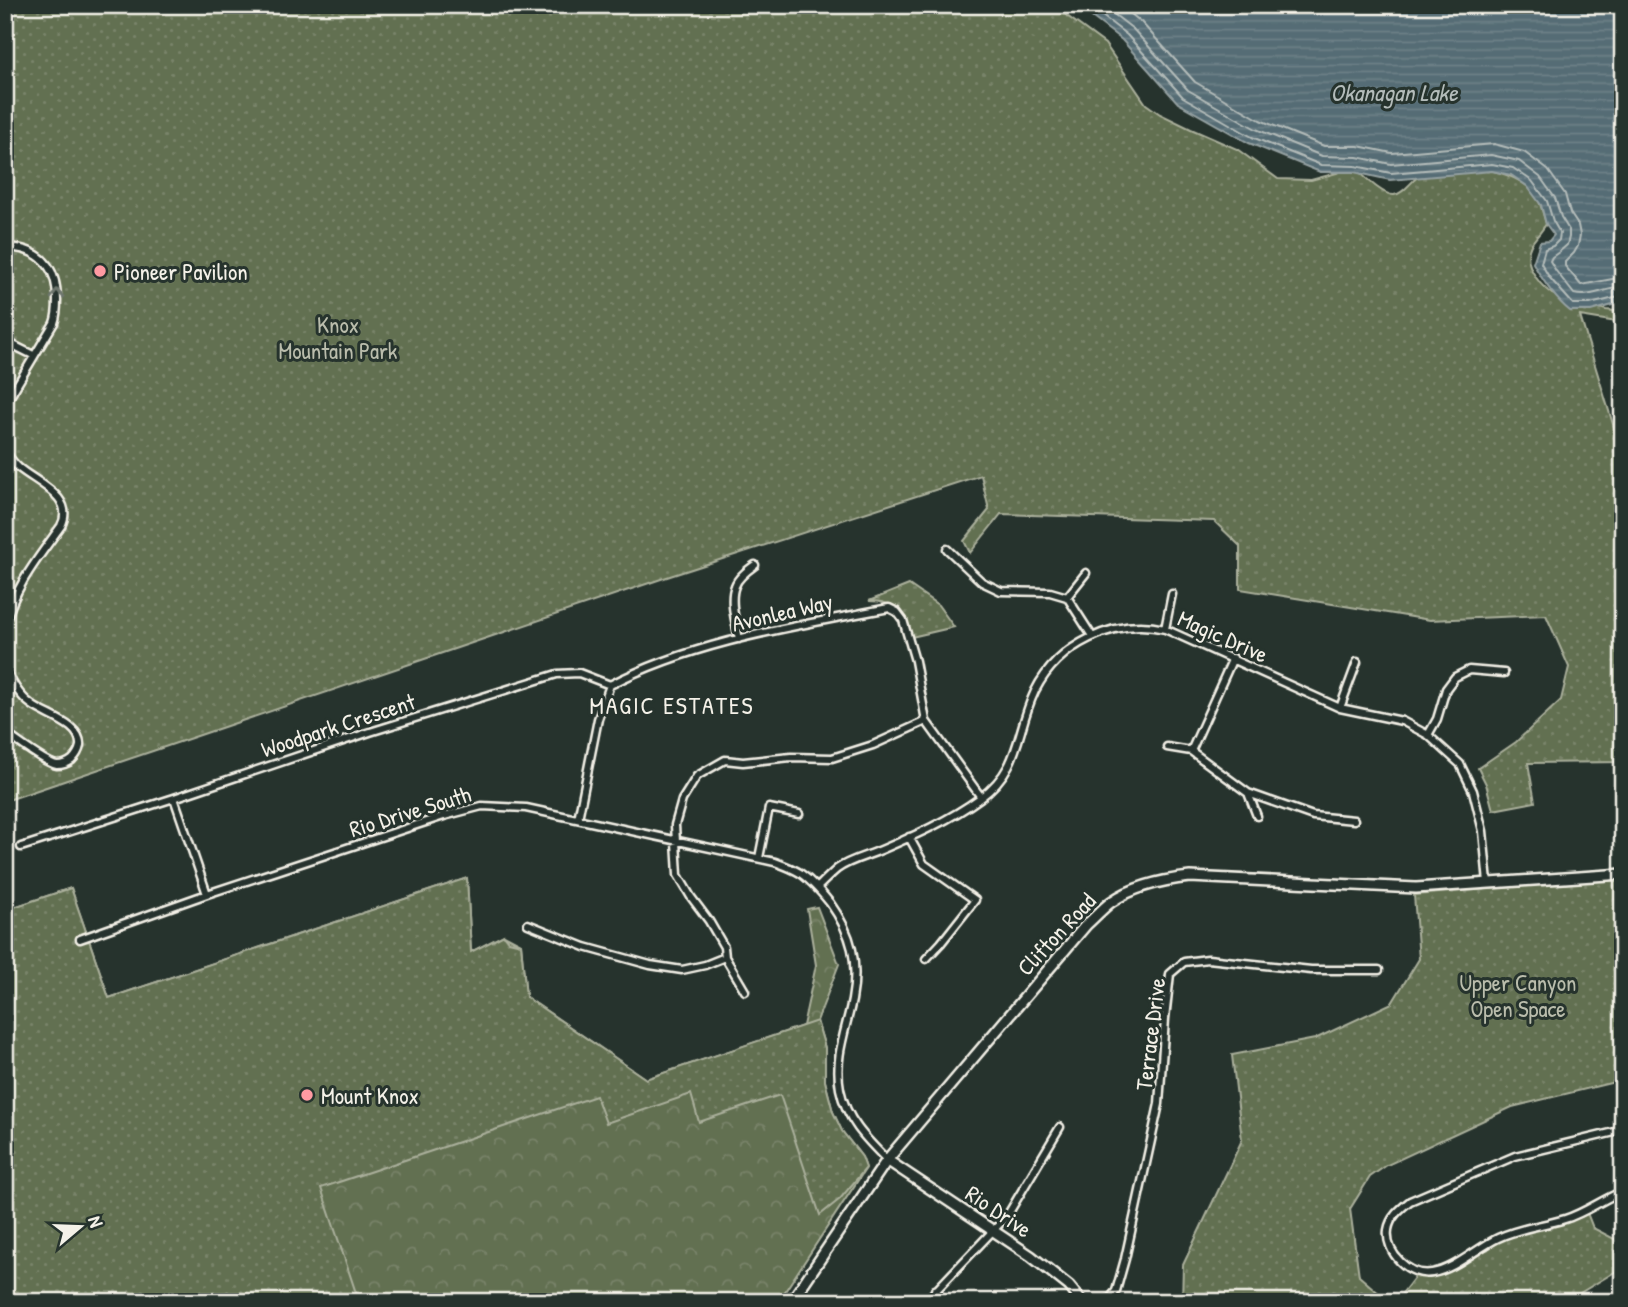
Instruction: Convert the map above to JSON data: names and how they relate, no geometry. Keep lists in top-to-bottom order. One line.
{"streets":{"street":["Avonlea Way","Magic Drive","Woodpark Crescent","Rio Drive South","Clifton Road","Terrace Drive","Rio Drive"]},"crossings":[["Avonlea Way","Magic Drive"],["Avonlea Way","Woodpark Crescent"],["Magic Drive","Rio Drive South"],["Magic Drive","Clifton Road"],["Rio Drive South","Clifton Road"],["Rio Drive South","Rio Drive"],["Clifton Road","Rio Drive"]],"districts":["MAGIC ESTATES"],"water":["Okanagan Lake"],"parks":["Knox Mountain Park","Upper Canyon Open Space"],"places":["Pioneer Pavilion","Mount Knox"],"north":"right"}
